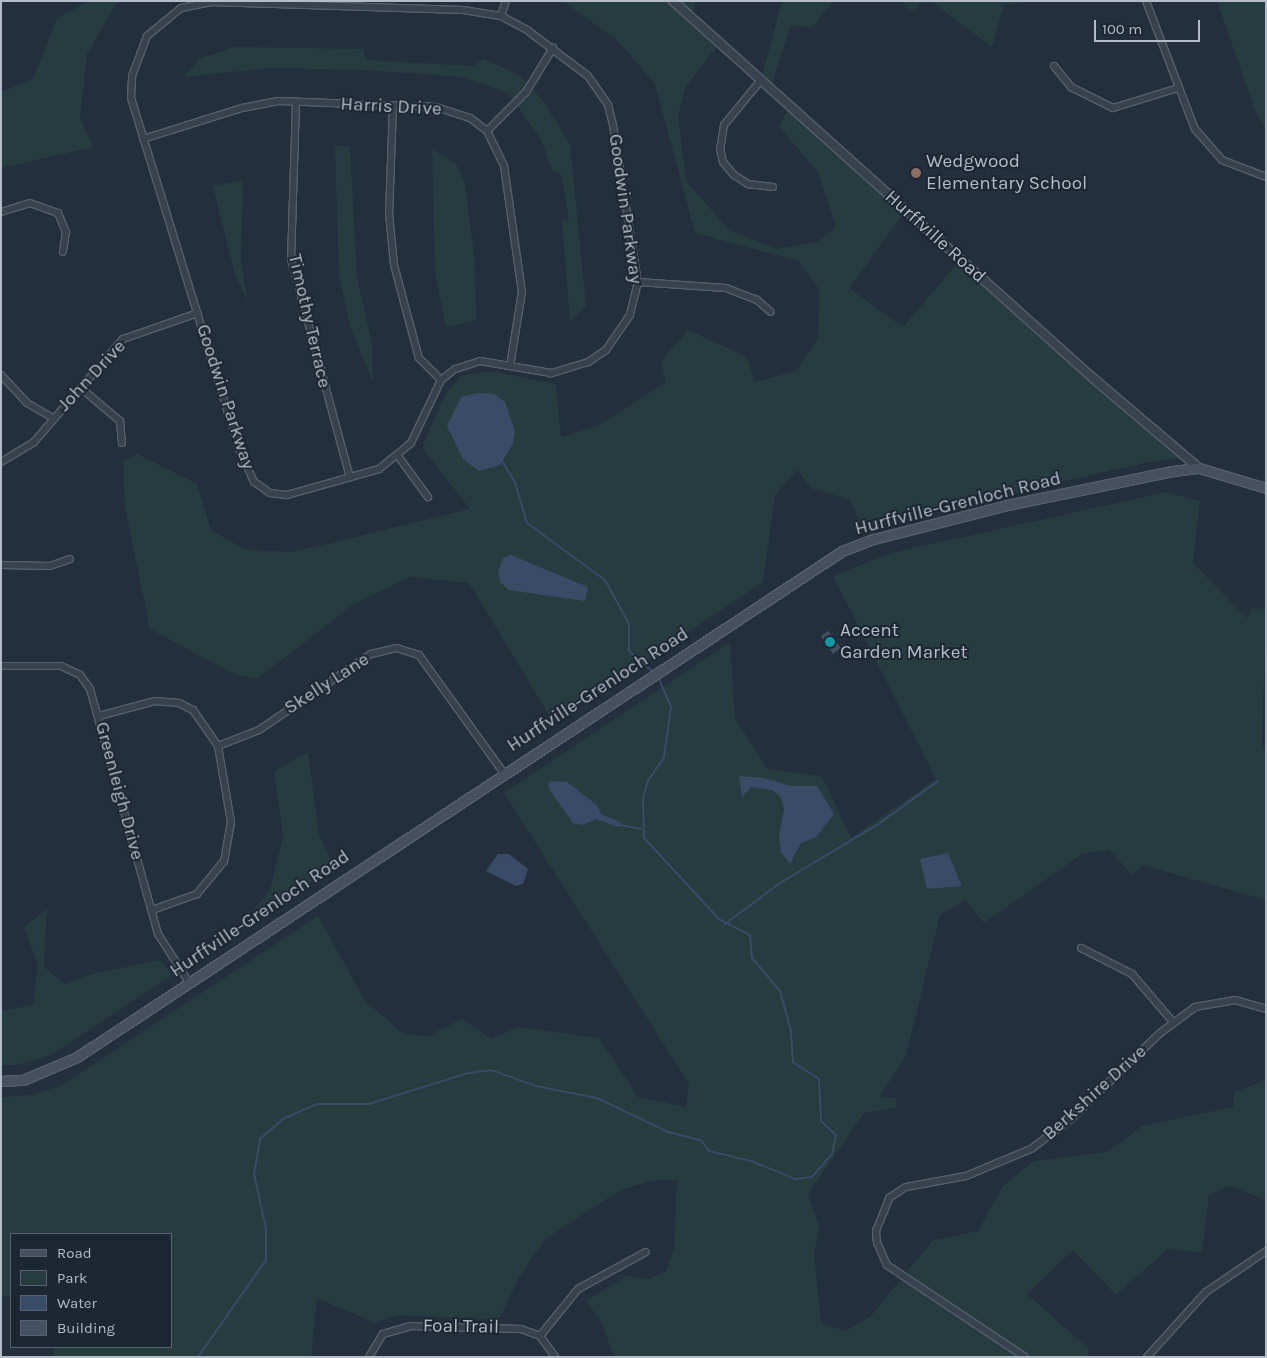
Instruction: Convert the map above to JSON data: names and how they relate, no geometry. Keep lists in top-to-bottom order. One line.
{"streets":{"main road":["Hurffville-Grenloch Road"],"street":["Harris Drive","Goodwin Parkway","Hurffville Road","Timothy Terrace","John Drive","Skelly Lane","Greenleigh Drive","Berkshire Drive","Foal Trail"]},"crossings":[["Harris Drive","Goodwin Parkway"],["Harris Drive","Timothy Terrace"],["Goodwin Parkway","Timothy Terrace"],["Goodwin Parkway","John Drive"],["Hurffville Road","Hurffville-Grenloch Road"],["Hurffville-Grenloch Road","Skelly Lane"],["Hurffville-Grenloch Road","Greenleigh Drive"]],"places":["Wedgwood Elementary School","Accent Garden Market"],"legend":["Road","Park","Water","Building"],"scale_bar":"100 m"}
